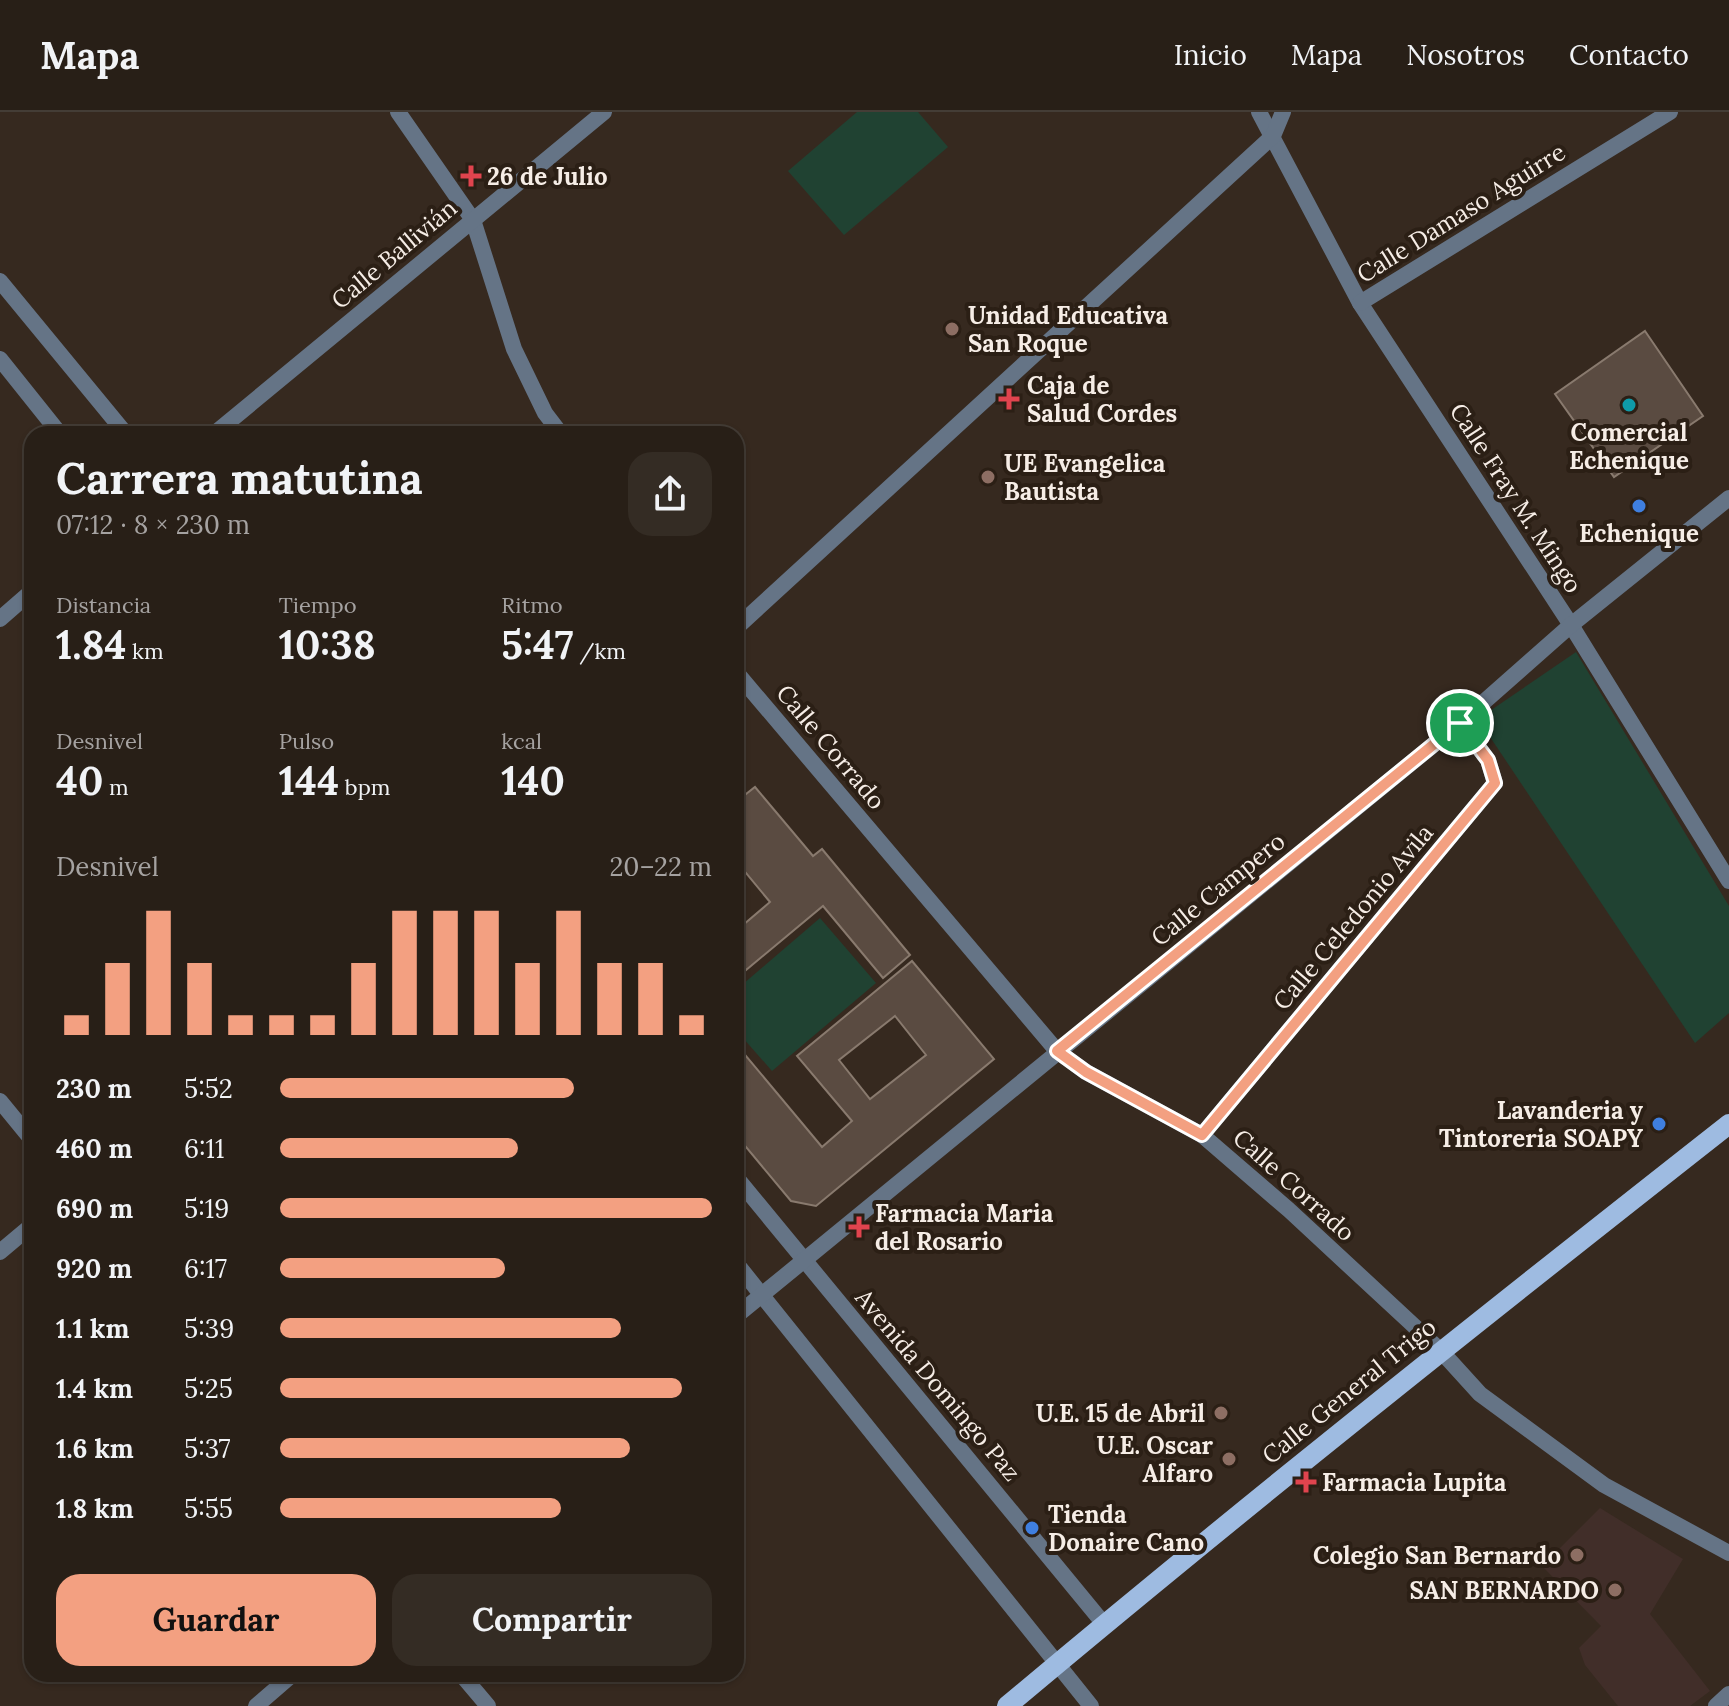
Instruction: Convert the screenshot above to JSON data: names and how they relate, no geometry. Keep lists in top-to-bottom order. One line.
{"streets":{"main road":["Calle General Trigo"],"street":["Calle Damaso Aguirre","Calle Ballivián","Calle Fray M. Mingo","Calle Corrado","Calle Campero","Calle Celedonio Avila","Avenida Domingo Paz"]},"crossings":[["Calle Damaso Aguirre","Calle Fray M. Mingo"],["Calle Fray M. Mingo","Calle Campero"],["Calle Corrado","Calle Campero"],["Calle Corrado","Calle Celedonio Avila"],["Calle Corrado","Calle General Trigo"],["Calle Campero","Calle Celedonio Avila"],["Calle Campero","Avenida Domingo Paz"],["Avenida Domingo Paz","Calle General Trigo"]],"places":{"health":["26 de Julio","Caja de Salud Cordes","Farmacia Maria del Rosario","Farmacia Lupita"],"other":["Unidad Educativa San Roque","Comercial Echenique","UE Evangelica Bautista","Echenique","Lavanderia y Tintoreria SOAPY","U.E. 15 de Abril","U.E. Oscar Alfaro","Tienda Donaire Cano","Colegio San Bernardo","SAN BERNARDO"]},"page":{"header":"Mapa","nav":["Inicio","Mapa","Nosotros","Contacto"],"heading":["Carrera matutina","07:12 · 8 × 230 m"],"stats":[["Distancia","1.84 km"],["Tiempo","10:38"],["Ritmo","5:47 /km"],["Desnivel","40 m"],["Pulso","144 bpm"],["kcal","140"]],"chart":["Desnivel","20–22 m"],"list":[{"name":"230 m","note":"5:52"},{"name":"460 m","note":"6:11"},{"name":"690 m","note":"5:19"},{"name":"920 m","note":"6:17"},{"name":"1.1 km","note":"5:39"},{"name":"1.4 km","note":"5:25"},{"name":"1.6 km","note":"5:37"},{"name":"1.8 km","note":"5:55"}],"buttons":["Guardar","Compartir"]}}
